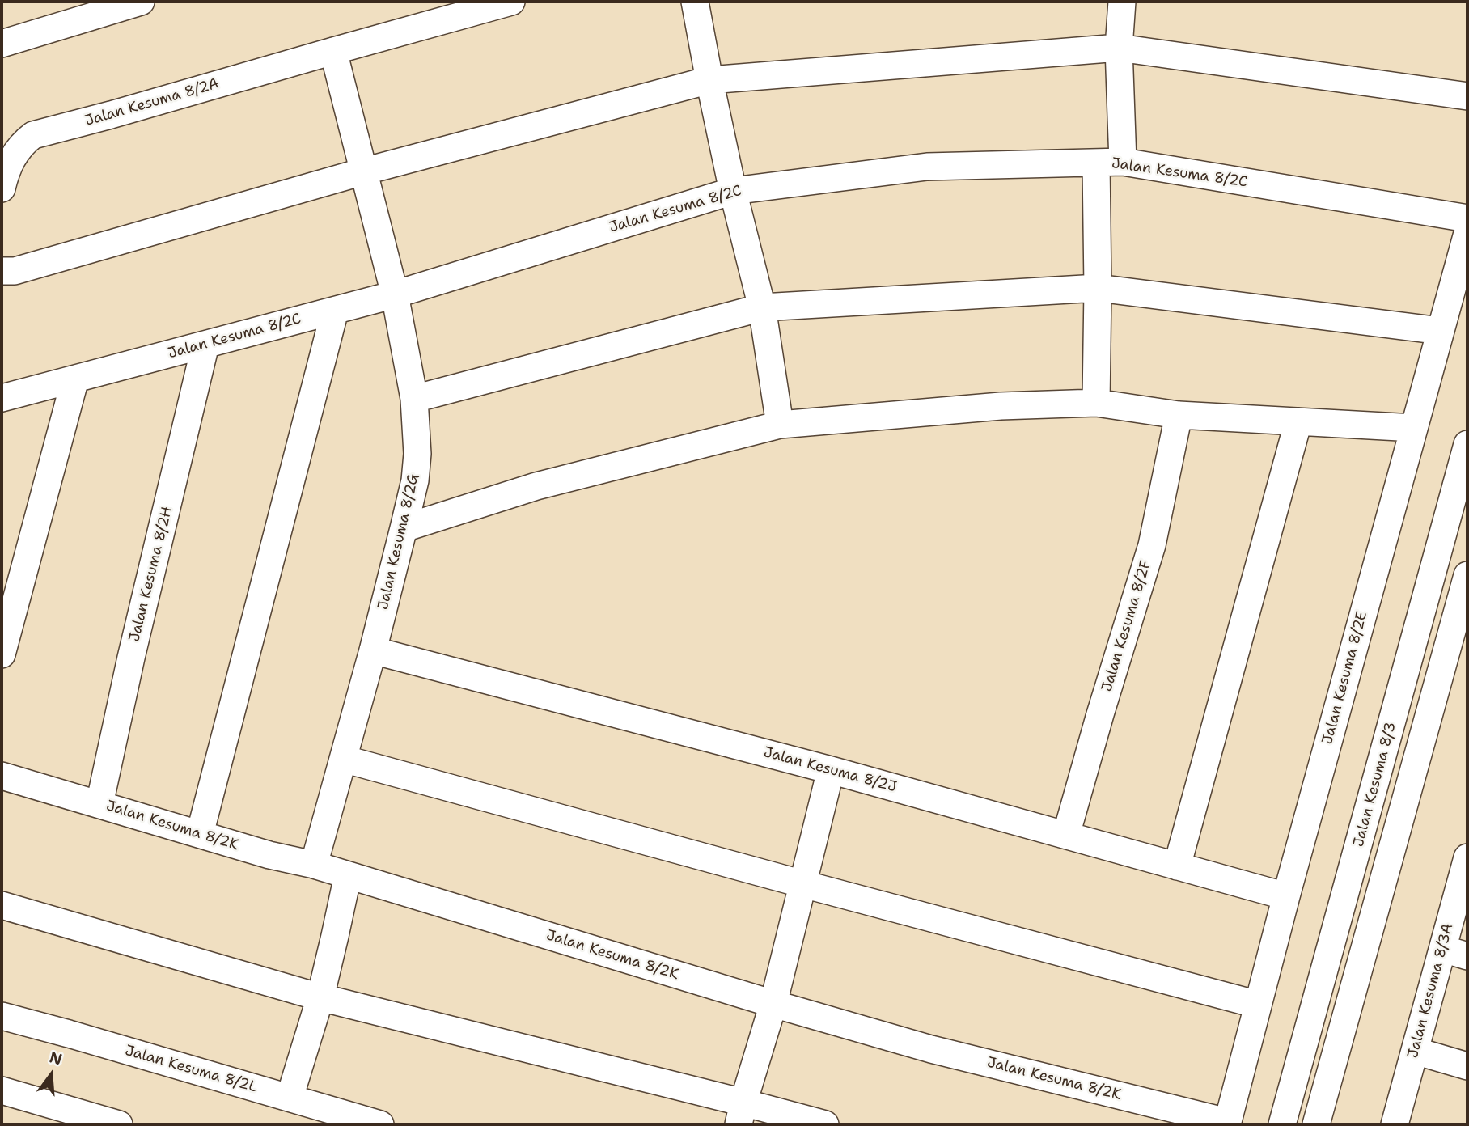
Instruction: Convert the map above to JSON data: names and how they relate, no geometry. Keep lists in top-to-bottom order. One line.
{"streets":{"street":["Jalan Kesuma 8/2A","Jalan Kesuma 8/2C","Jalan Kesuma 8/2G","Jalan Kesuma 8/2H","Jalan Kesuma 8/2F","Jalan Kesuma 8/2E","Jalan Kesuma 8/2J","Jalan Kesuma 8/3","Jalan Kesuma 8/2K","Jalan Kesuma 8/3A","Jalan Kesuma 8/2L"]},"crossings":[["Jalan Kesuma 8/2A","Jalan Kesuma 8/2G"],["Jalan Kesuma 8/2C","Jalan Kesuma 8/2G"],["Jalan Kesuma 8/2C","Jalan Kesuma 8/2H"],["Jalan Kesuma 8/2G","Jalan Kesuma 8/2J"],["Jalan Kesuma 8/2G","Jalan Kesuma 8/2K"],["Jalan Kesuma 8/2H","Jalan Kesuma 8/2K"],["Jalan Kesuma 8/2F","Jalan Kesuma 8/2J"],["Jalan Kesuma 8/2E","Jalan Kesuma 8/2J"],["Jalan Kesuma 8/2E","Jalan Kesuma 8/2K"]],"north":"top"}
